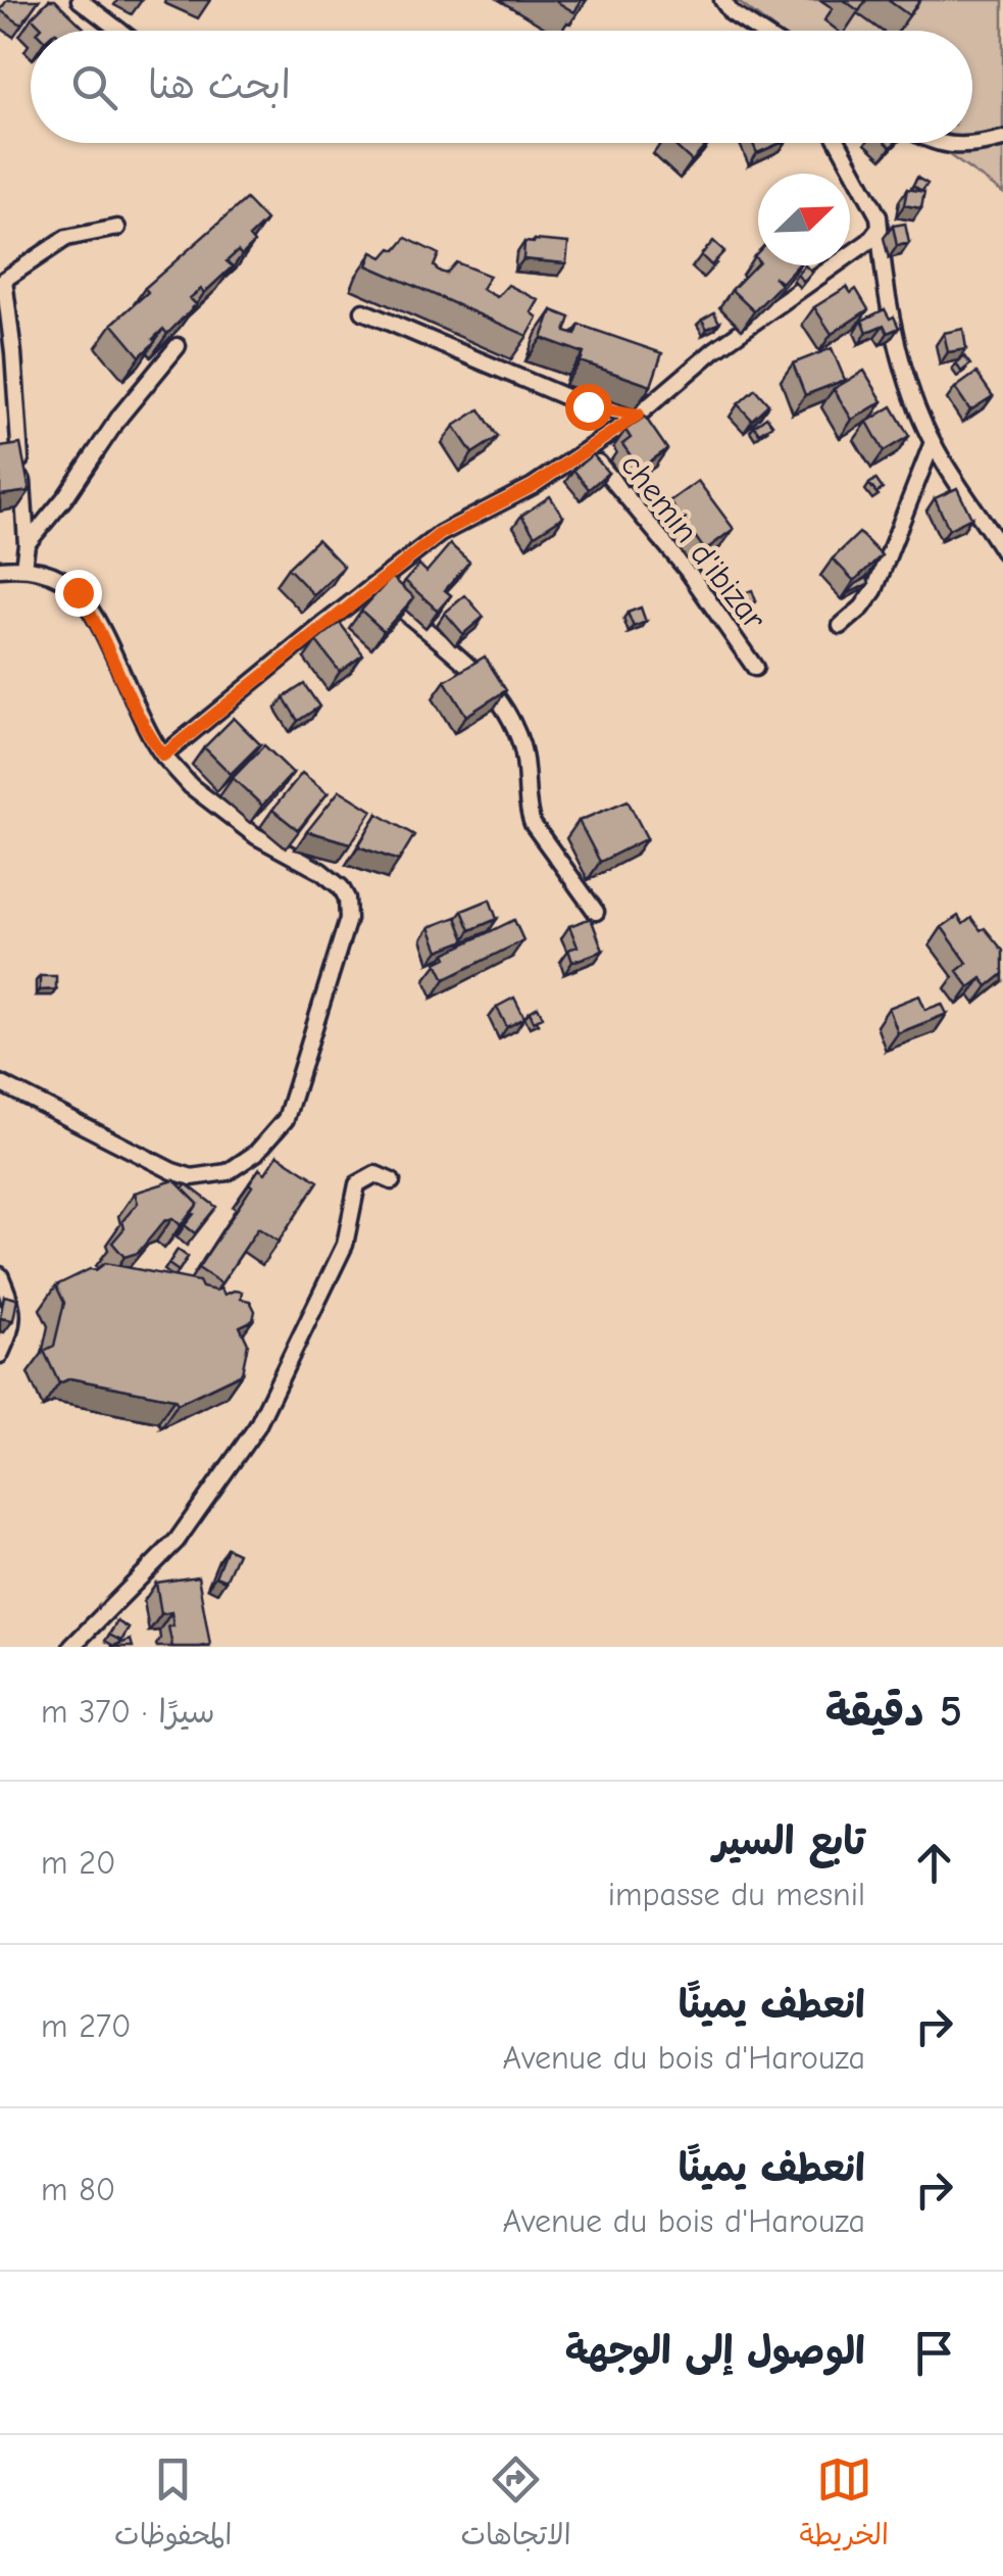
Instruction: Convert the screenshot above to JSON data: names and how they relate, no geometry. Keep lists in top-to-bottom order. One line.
{"streets":{"street":["chemin d'ibizar"]},"north":"top right","page":{"search":"ابحث هنا","heading":["5 دقيقة","سيرًا · 370 m"],"list":[["تابع السير","impasse du mesnil","20 m"],["انعطف يمينًا","Avenue du bois d'Harouza","270 m"],["انعطف يمينًا","Avenue du bois d'Harouza","80 m"],"الوصول إلى الوجهة"],"nav":["الخريطة","الاتجاهات","المحفوظات"]}}
